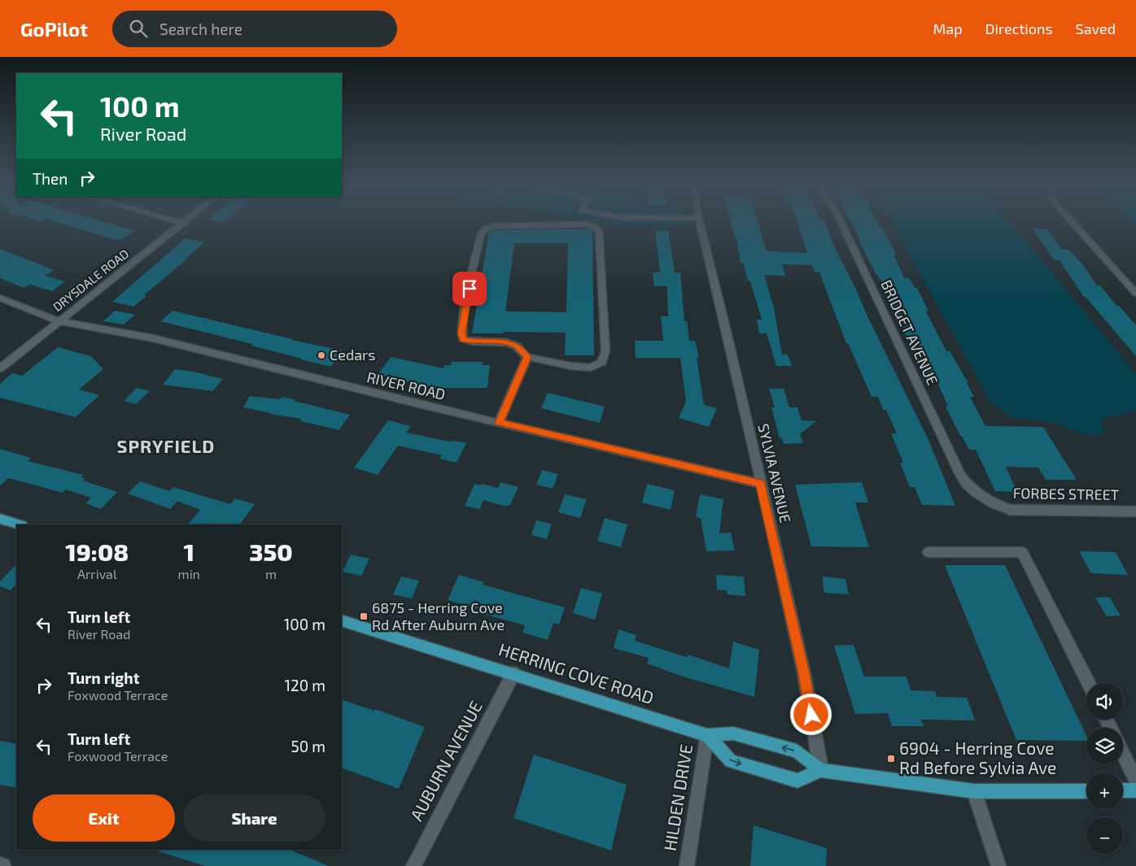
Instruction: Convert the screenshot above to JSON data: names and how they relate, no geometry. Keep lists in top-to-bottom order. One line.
{"streets":{"main road":["HERRING COVE ROAD"],"street":["DRYSDALE ROAD","BRIDGET AVENUE","RIVER ROAD","SYLVIA AVENUE","FORBES STREET","AUBURN AVENUE","HILDEN DRIVE"]},"crossings":[["DRYSDALE ROAD","RIVER ROAD"],["BRIDGET AVENUE","FORBES STREET"],["RIVER ROAD","SYLVIA AVENUE"],["SYLVIA AVENUE","HERRING COVE ROAD"],["HERRING COVE ROAD","AUBURN AVENUE"],["HERRING COVE ROAD","HILDEN DRIVE"]],"districts":["SPRYFIELD"],"places":{"other":["Cedars"],"transit":["6875 - Herring Cove Rd After Auburn Ave","6904 - Herring Cove Rd Before Sylvia Ave"]},"page":{"header":"GoPilot","search":"Search here","nav":["Map","Directions","Saved"],"turn":["100 m","River Road"],"then":"Then","eta":["19:08","Arrival","1","min","350","m"],"list":[{"name":"Turn left","note":"River Road","value":"100 m"},{"name":"Turn right","note":"Foxwood Terrace","value":"120 m"},{"name":"Turn left","note":"Foxwood Terrace","value":"50 m"}],"map_buttons":["+","−"],"buttons":["Exit","Share"]}}
